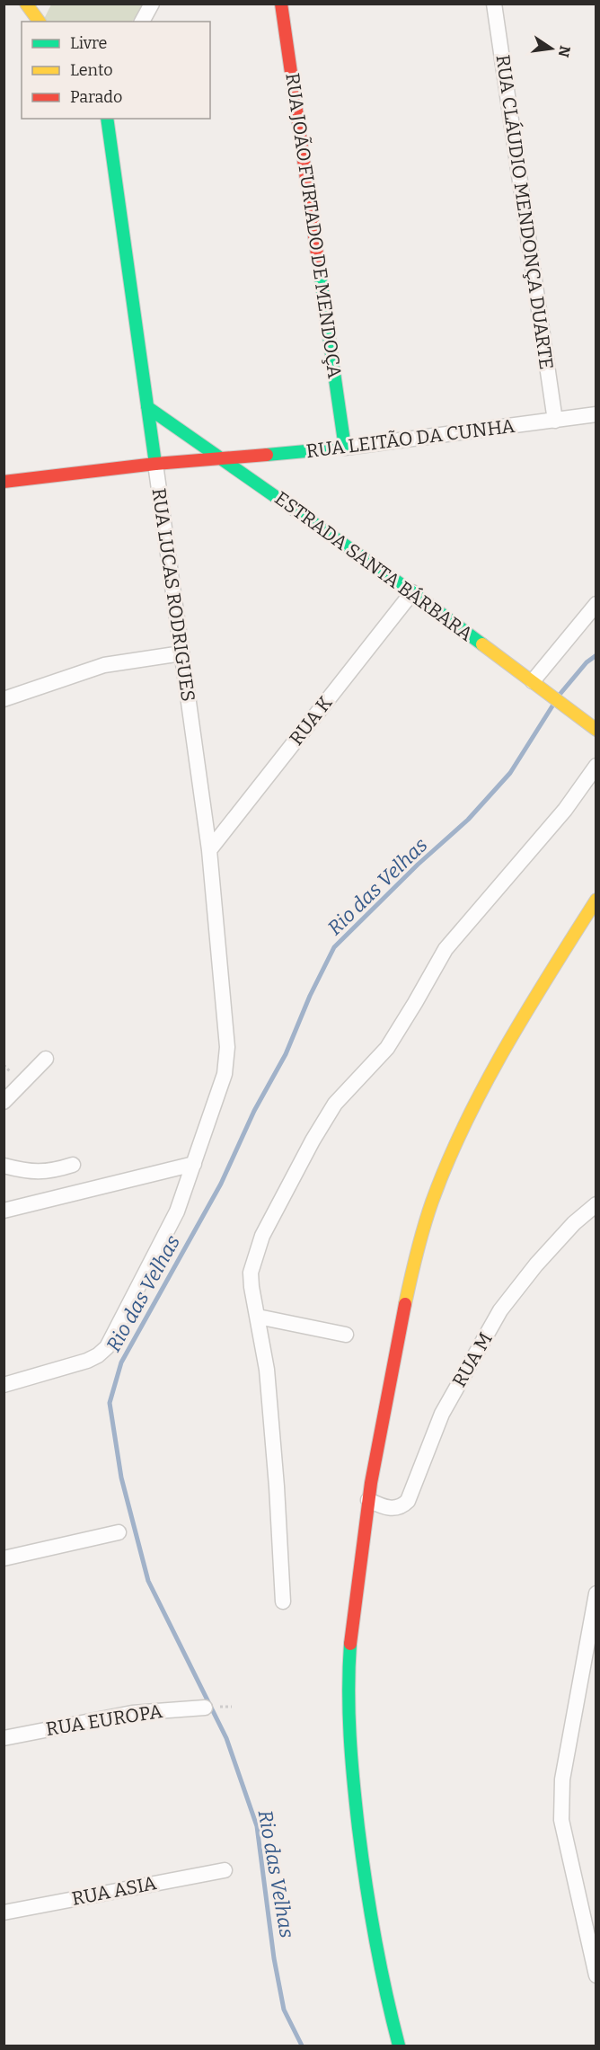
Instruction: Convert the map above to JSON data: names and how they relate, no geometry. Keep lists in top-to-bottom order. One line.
{"streets":{"street":["RUA CLÁUDIO MENDONÇA DUARTE","RUA JOÃO FURTADO DE MENDOÇA","RUA LEITÃO DA CUNHA","ESTRADA SANTA BÁRBARA","RUA LUCAS RODRIGUES","RUA K","RUA M","RUA EUROPA","RUA ASIA"]},"crossings":[["RUA CLÁUDIO MENDONÇA DUARTE","RUA LEITÃO DA CUNHA"],["RUA JOÃO FURTADO DE MENDOÇA","RUA LEITÃO DA CUNHA"],["RUA LEITÃO DA CUNHA","ESTRADA SANTA BÁRBARA"],["RUA LEITÃO DA CUNHA","RUA LUCAS RODRIGUES"],["ESTRADA SANTA BÁRBARA","RUA LUCAS RODRIGUES"],["ESTRADA SANTA BÁRBARA","RUA K"],["RUA LUCAS RODRIGUES","RUA K"]],"water":["Rio das Velhas"],"legend":["Livre","Lento","Parado"],"north":"right"}
